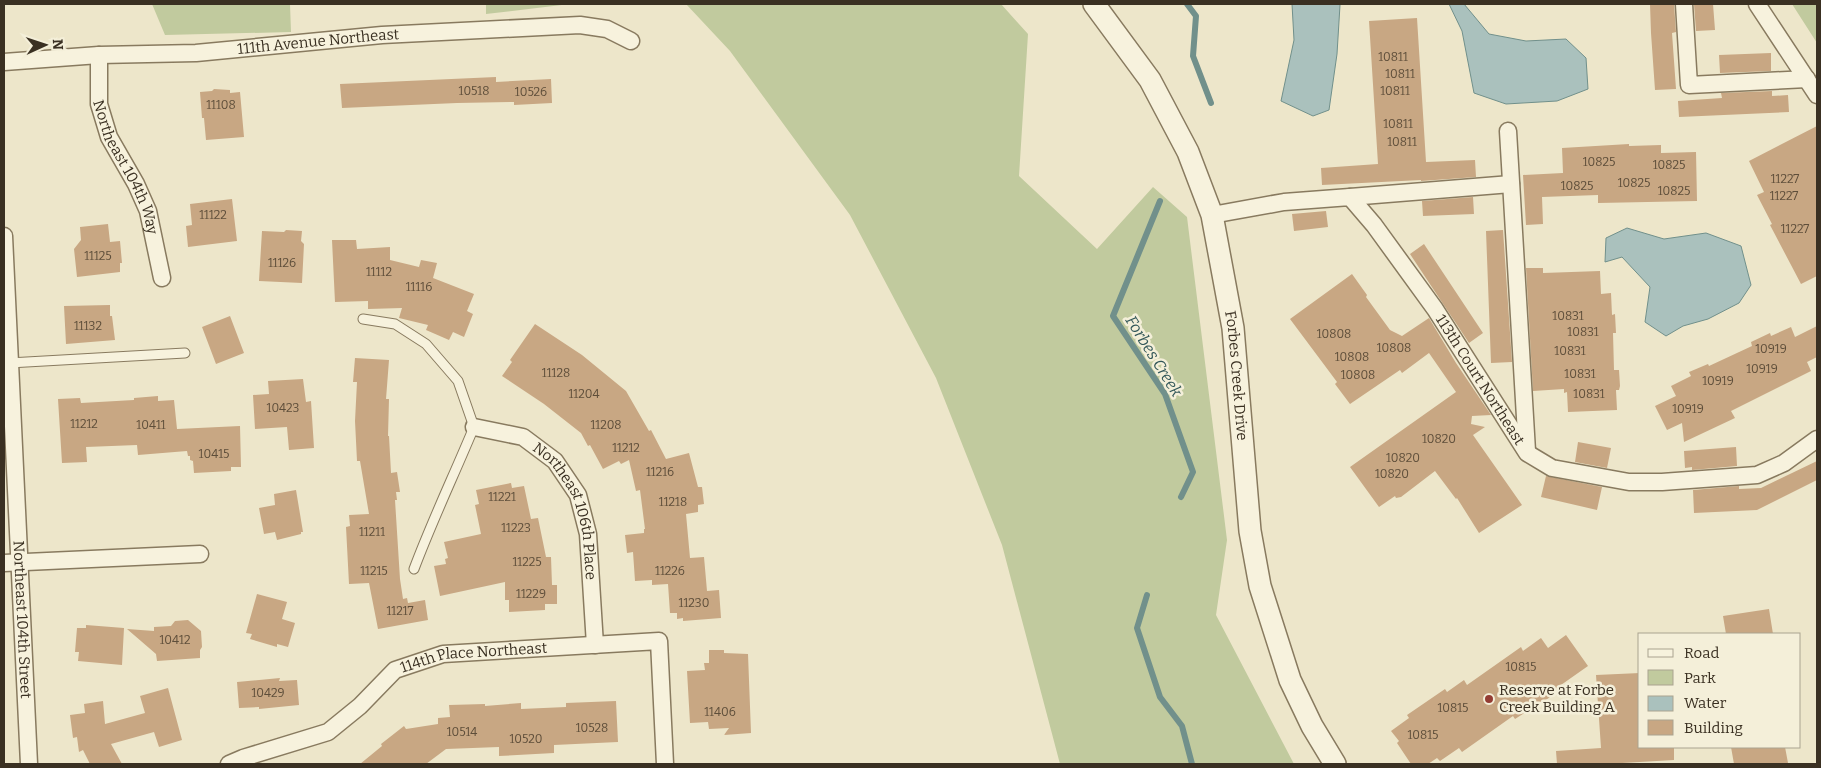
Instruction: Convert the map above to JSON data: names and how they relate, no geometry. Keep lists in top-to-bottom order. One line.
{"streets":{"street":["111th Avenue Northeast","Northeast 104th Way","Forbes Creek Drive","113th Court Northeast","Northeast 106th Place","Northeast 104th Street","114th Place Northeast"]},"crossings":[["111th Avenue Northeast","Northeast 104th Way"],["Northeast 106th Place","114th Place Northeast"]],"water":["Forbes Creek"],"places":["Reserve at Forbe Creek Building A"],"house_numbers":["10811","10811","10518","10811","10526","11108","10811","10811","10825","10825","11227","10825","10825","10825","11227","11122","11227","11125","11126","11112","11116","10831","11132","10831","10808","10808","10919","10831","10808","10919","11128","10831","10808","10919","11204","10831","10423","10919","11212","10411","11208","10820","11212","10415","10820","11216","10820","11221","11218","11223","11211","11225","11215","11226","11229","11230","11217","10412","10815","10429","10815","11406","10528","10514","10815","10520"],"legend":["Road","Park","Water","Building"],"north":"right"}
